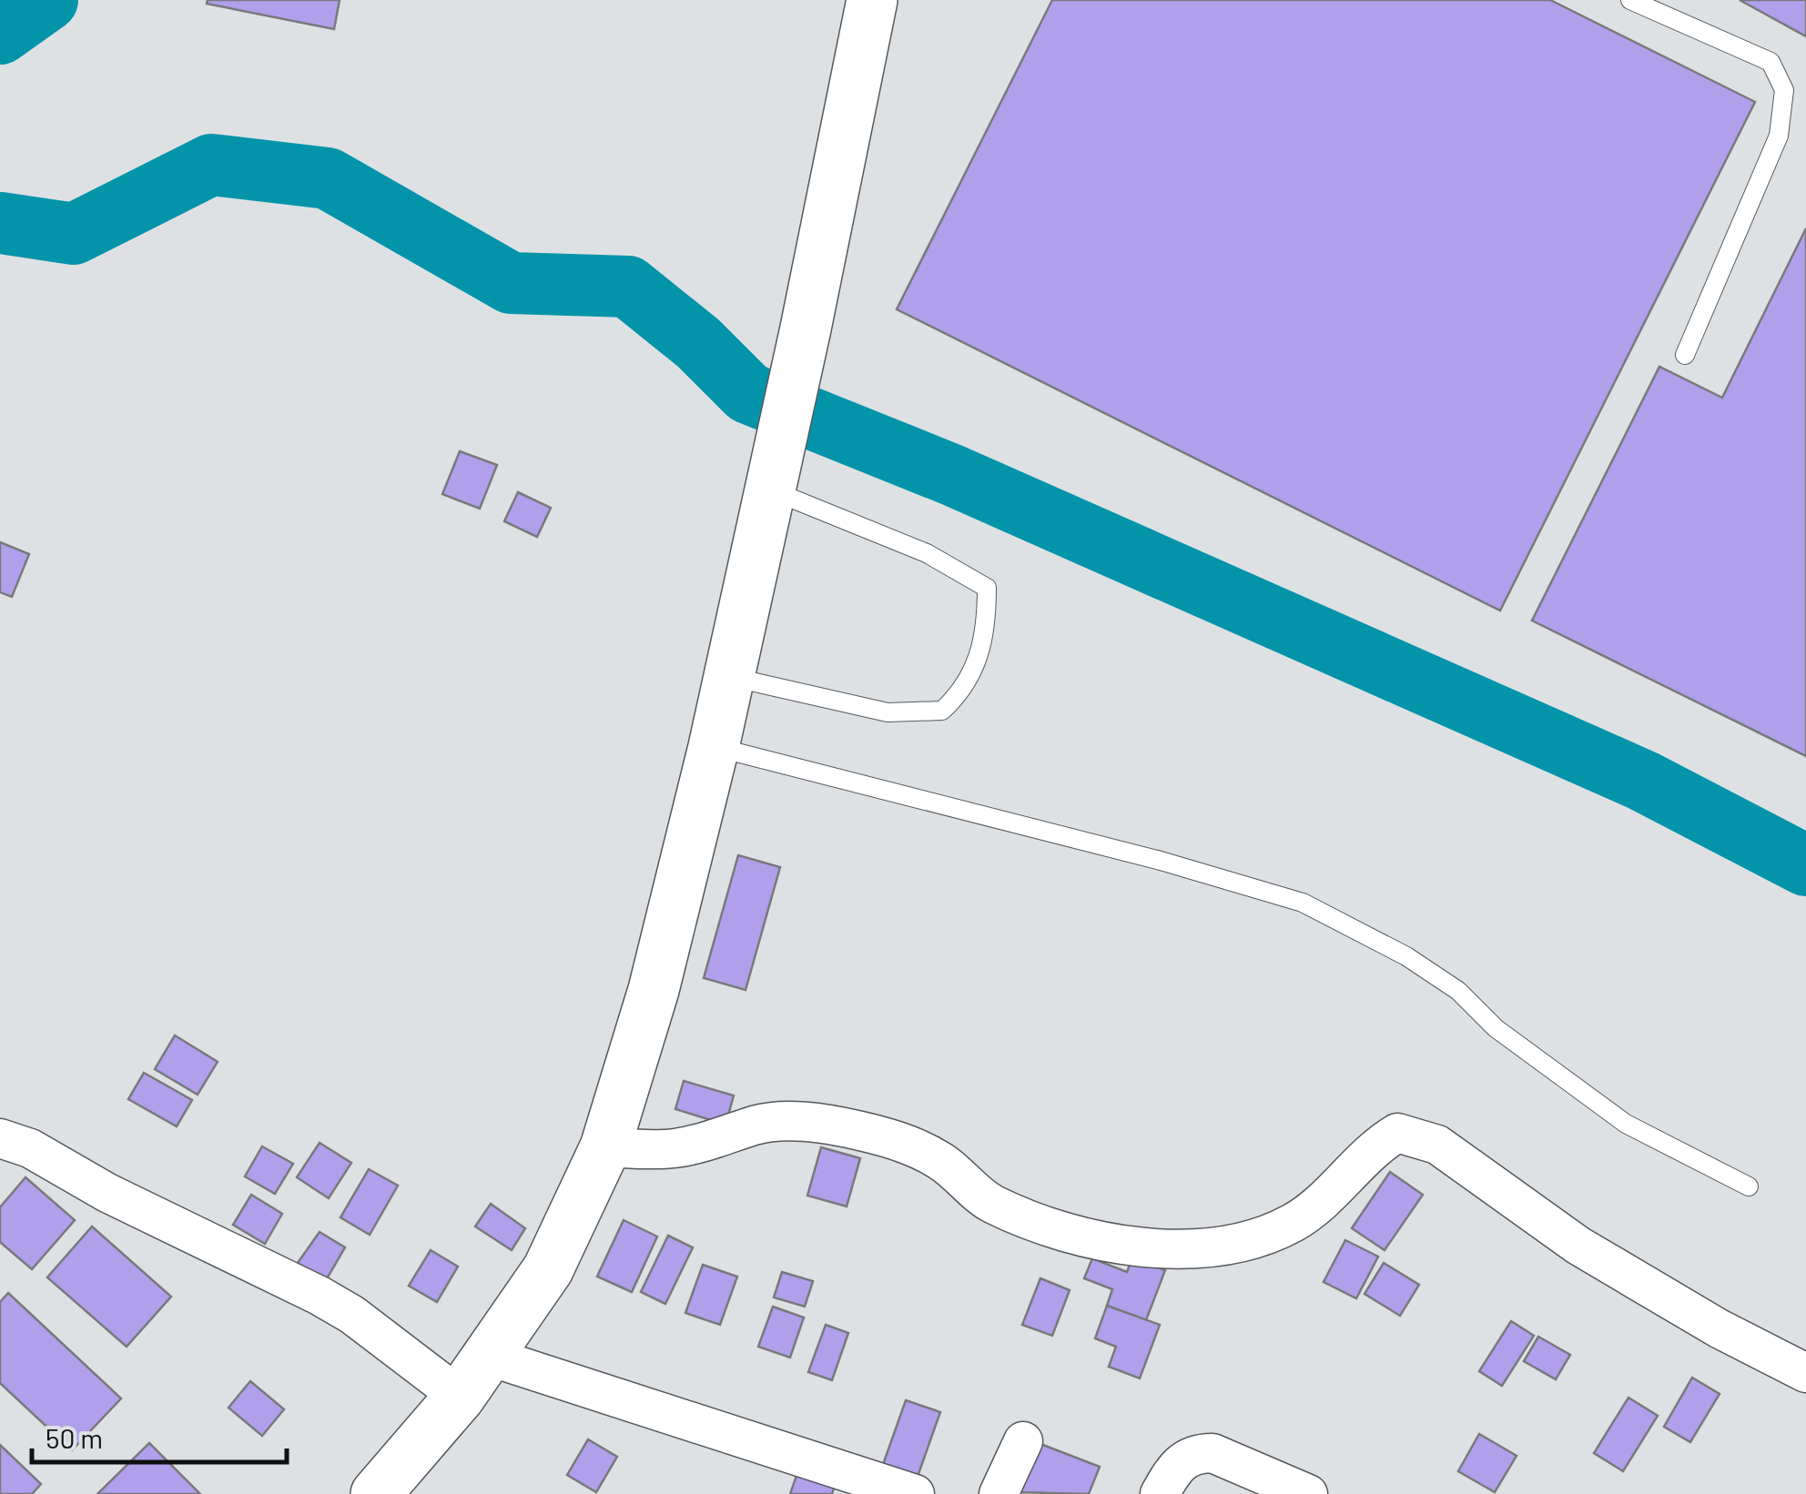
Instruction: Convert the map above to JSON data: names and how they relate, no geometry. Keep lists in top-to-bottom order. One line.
{"scale_bar":"50 m"}
